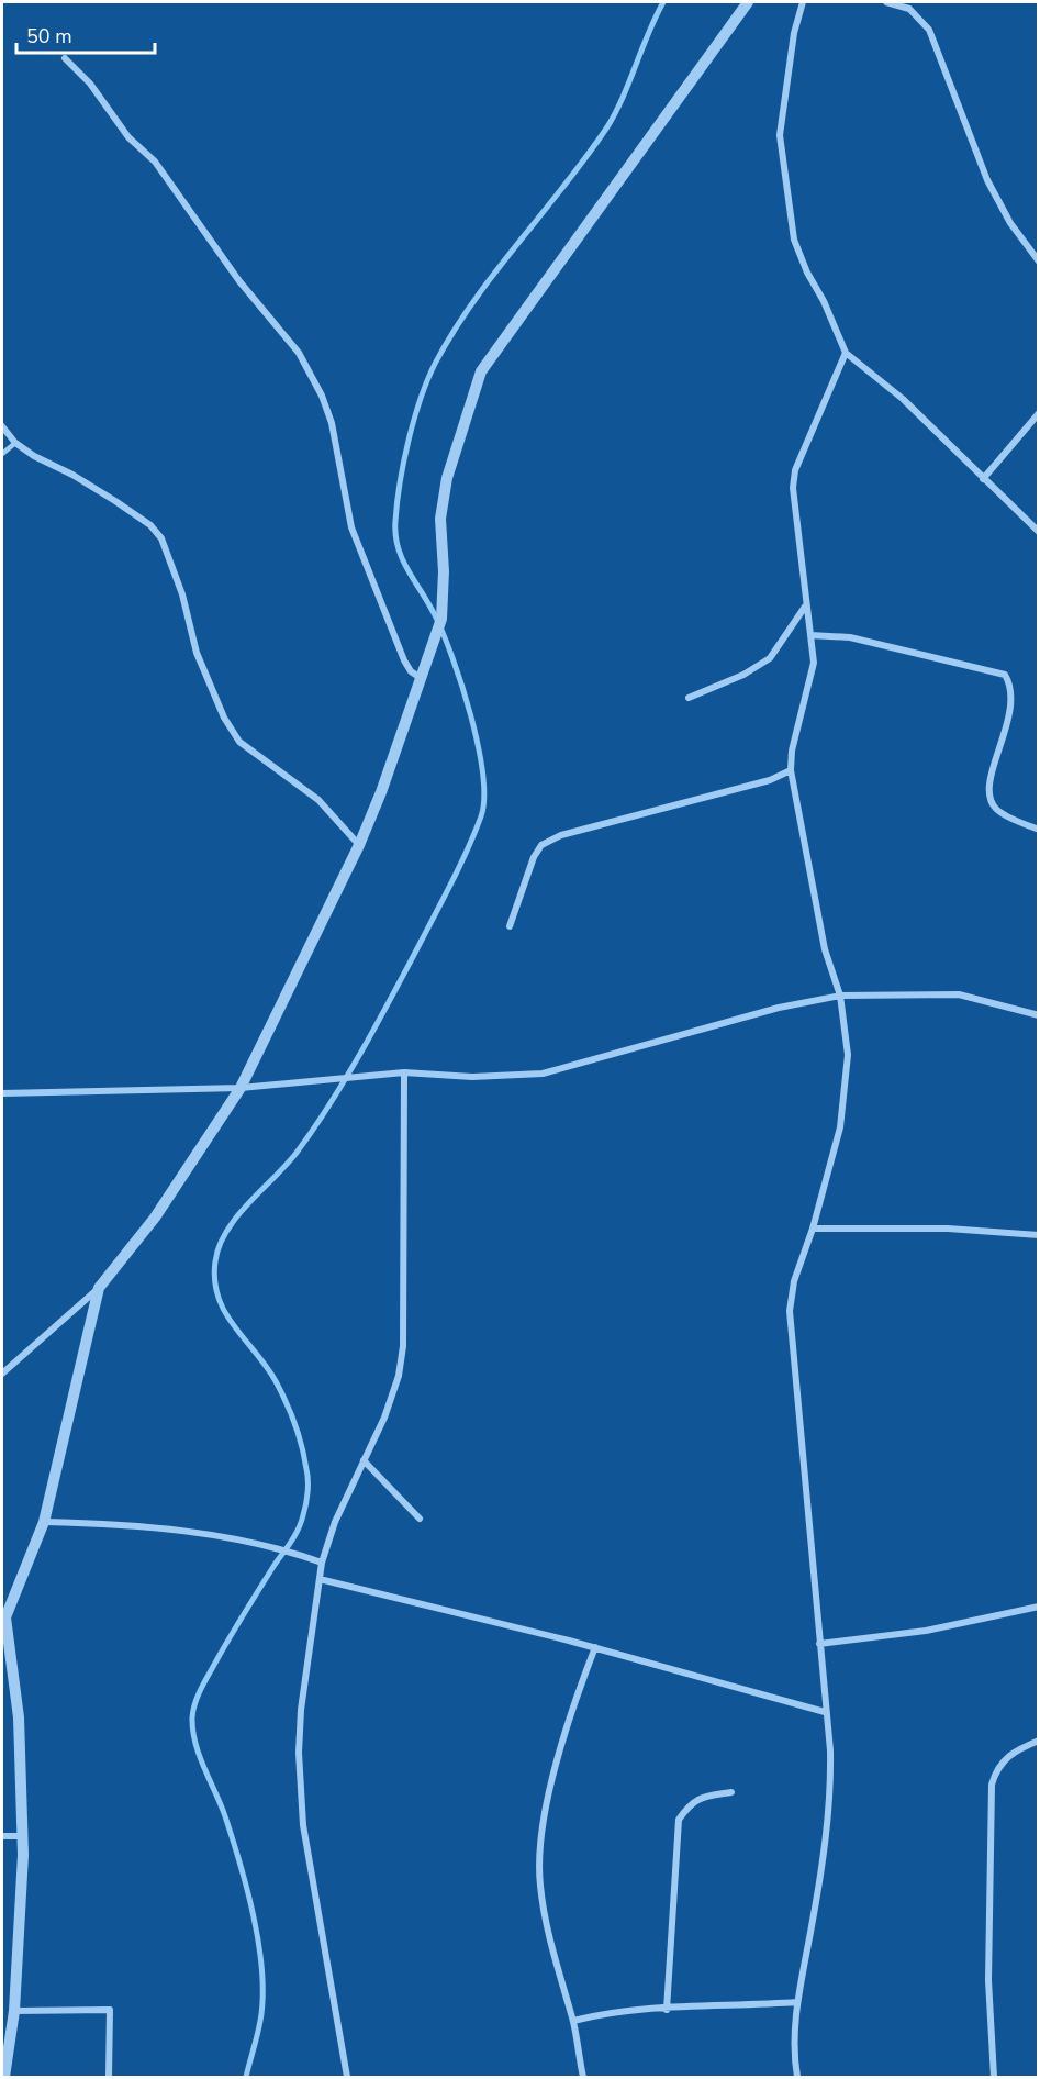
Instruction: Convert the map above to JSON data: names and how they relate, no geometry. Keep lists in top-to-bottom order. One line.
{"scale_bar":"50 m"}
